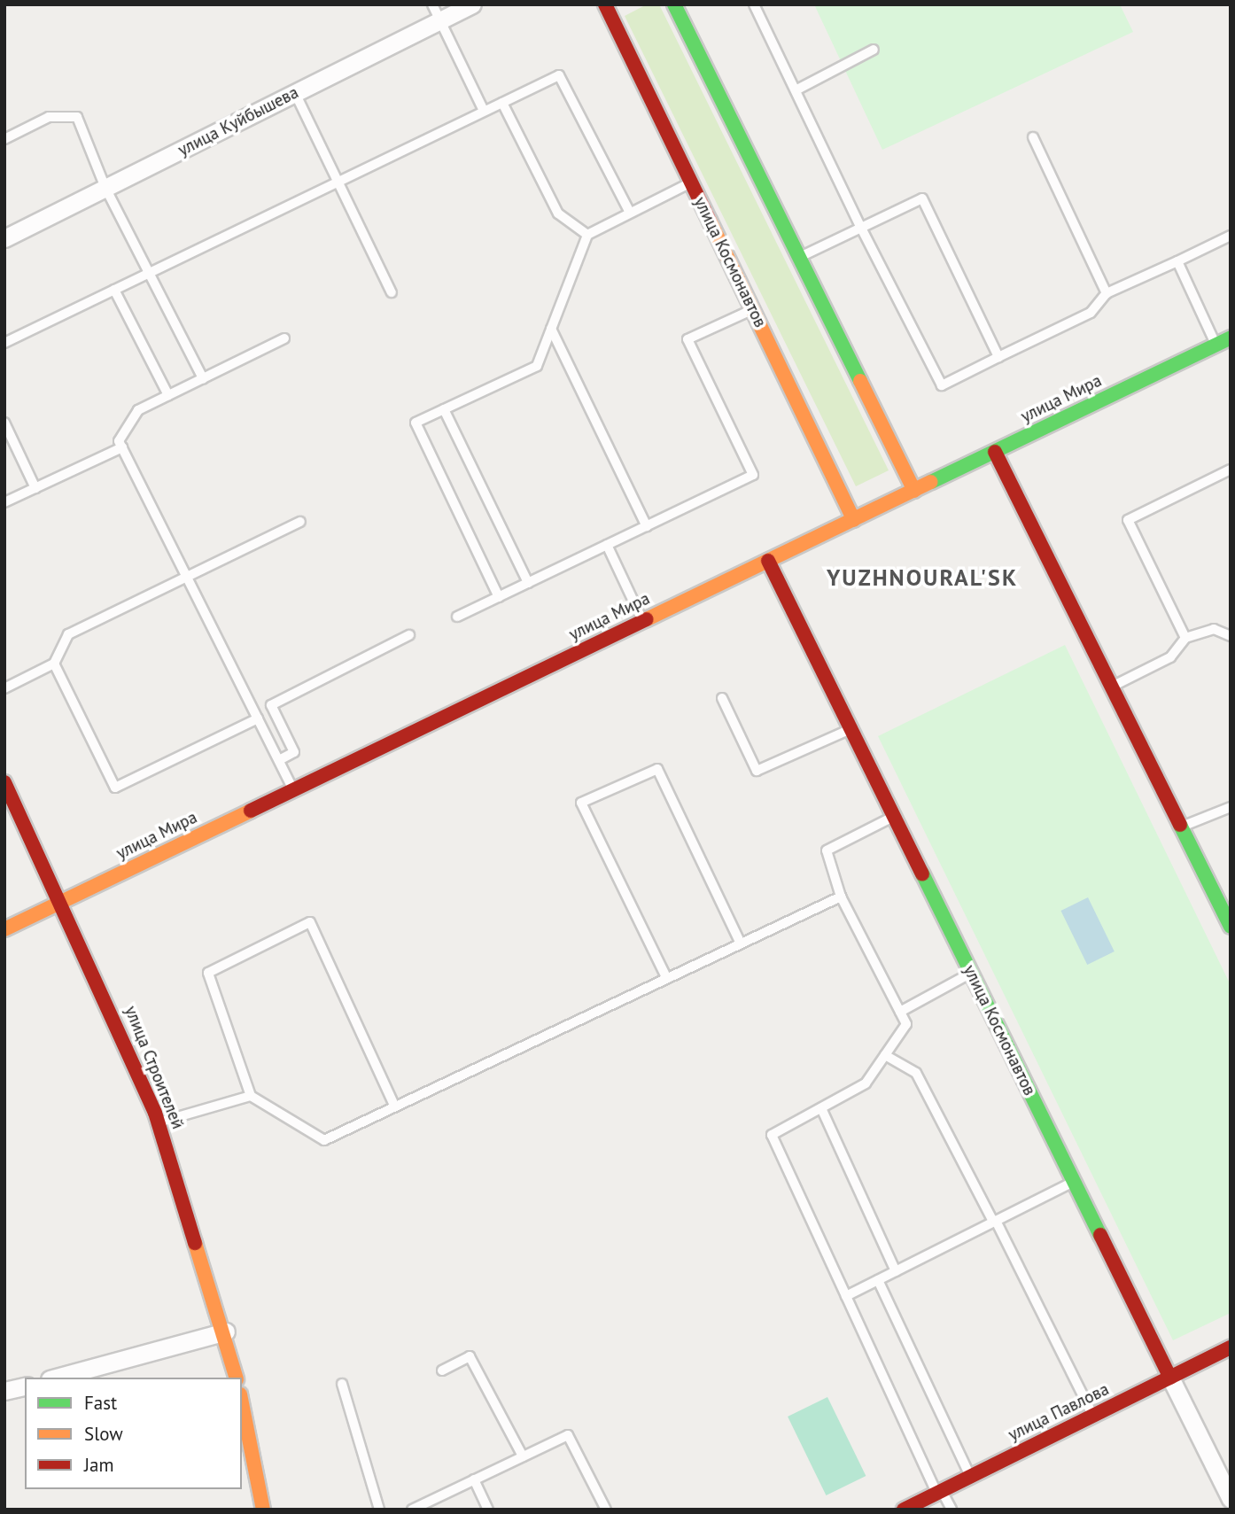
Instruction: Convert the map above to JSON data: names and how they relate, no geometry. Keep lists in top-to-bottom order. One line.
{"streets":{"street":["улица Куйбышева","улица Космонавтов","улица Мира","улица Строителей","улица Павлова"]},"crossings":[["улица Космонавтов","улица Мира"],["улица Космонавтов","улица Павлова"],["улица Мира","улица Строителей"]],"districts":["YUZHNOURAL'SK"],"legend":["Fast","Slow","Jam"]}
